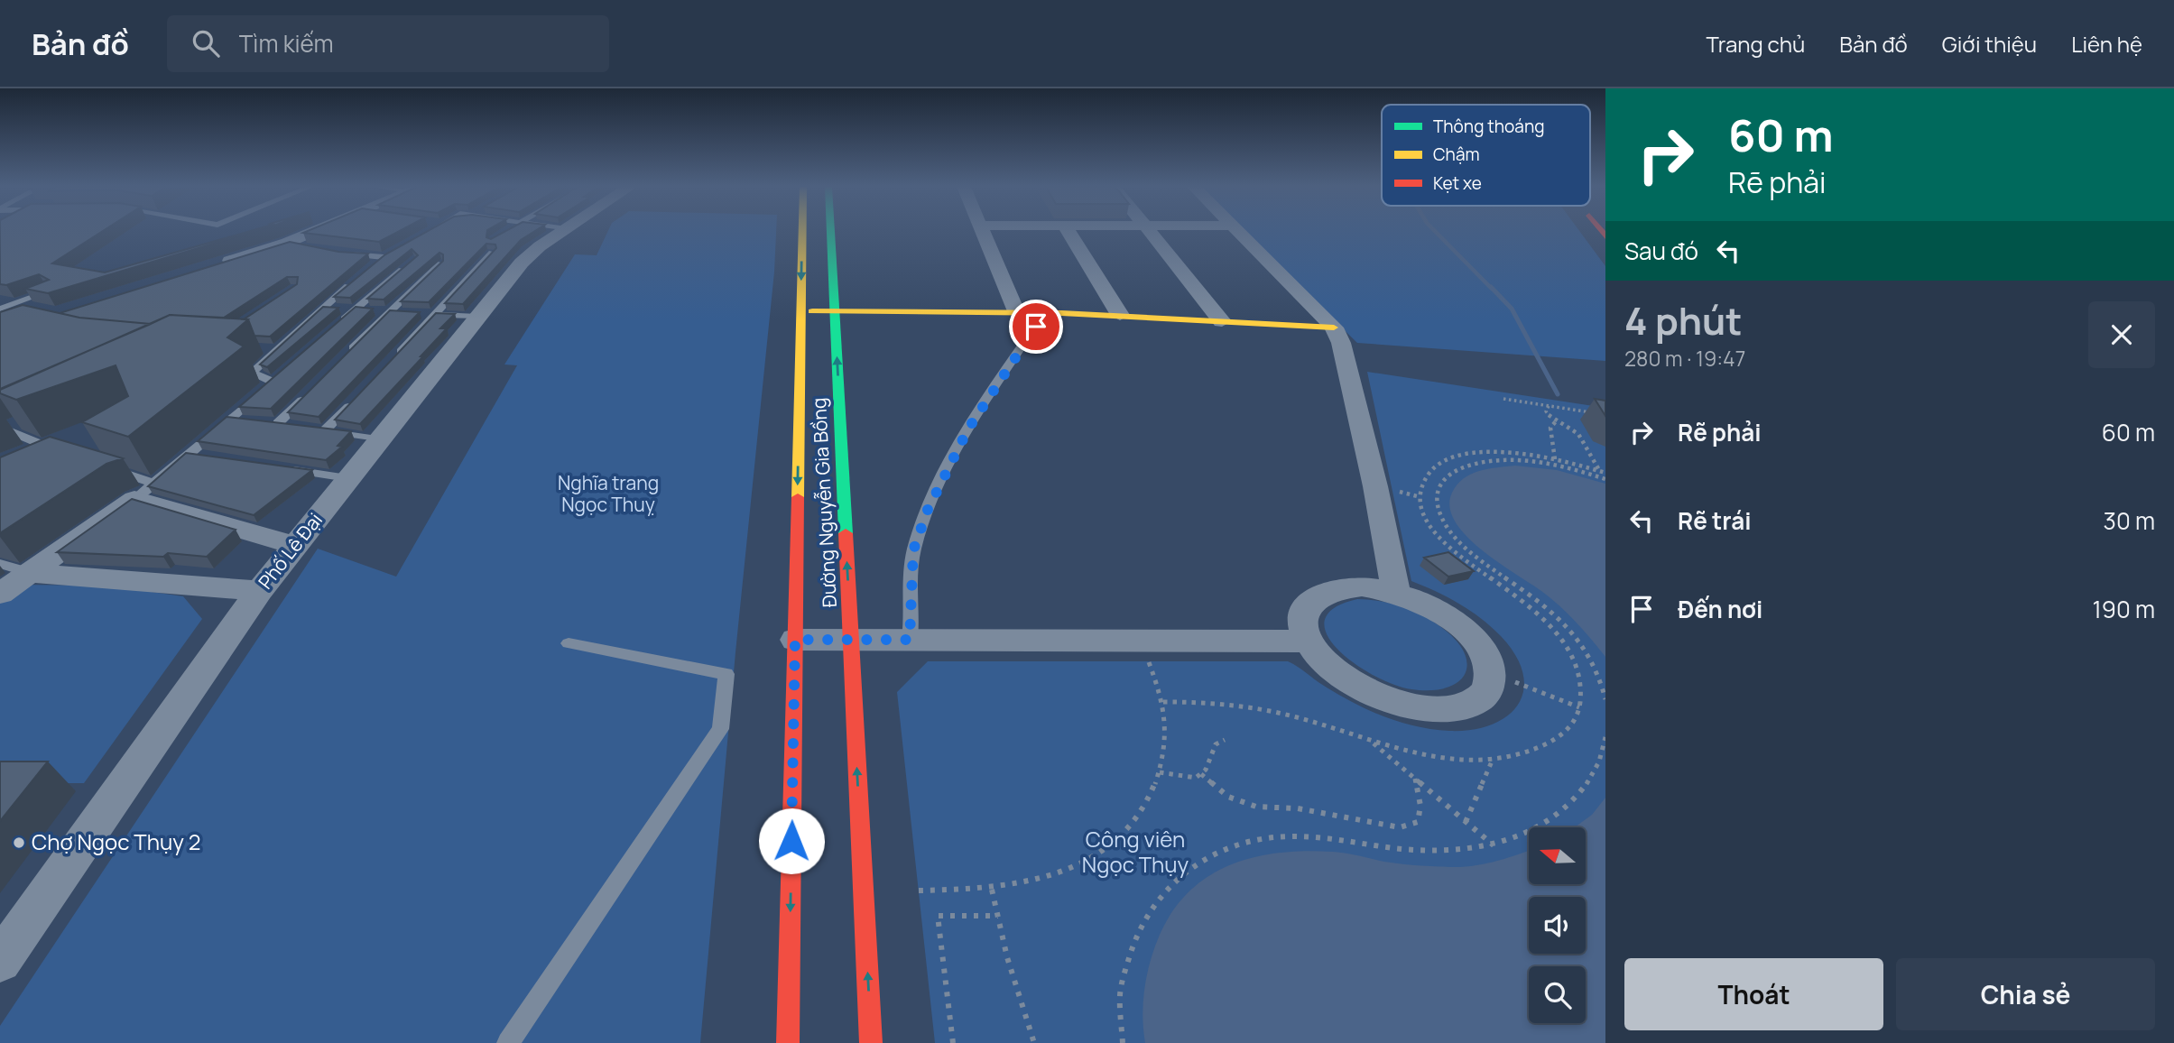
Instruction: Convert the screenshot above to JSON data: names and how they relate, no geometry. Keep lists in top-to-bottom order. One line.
{"streets":{"main road":["Đường Nguyễn Gia Bồng"],"street":["Phố Lê Đại"]},"parks":["Nghĩa trang Ngọc Thuỵ","Công viên Ngọc Thụy"],"places":["Chợ Ngọc Thụy 2"],"legend":["Thông thoáng","Chậm","Kẹt xe"],"north":"left","page":{"header":"Bản đồ","search":"Tìm kiếm","nav":["Trang chủ","Bản đồ","Giới thiệu","Liên hệ"],"turn":["60 m","Rẽ phải"],"then":"Sau đó","heading":["4 phút","280 m · 19:47"],"list":[{"name":"Rẽ phải","value":"60 m"},{"name":"Rẽ trái","value":"30 m"},{"name":"Đến nơi","value":"190 m"}],"buttons":["Thoát","Chia sẻ"]}}
